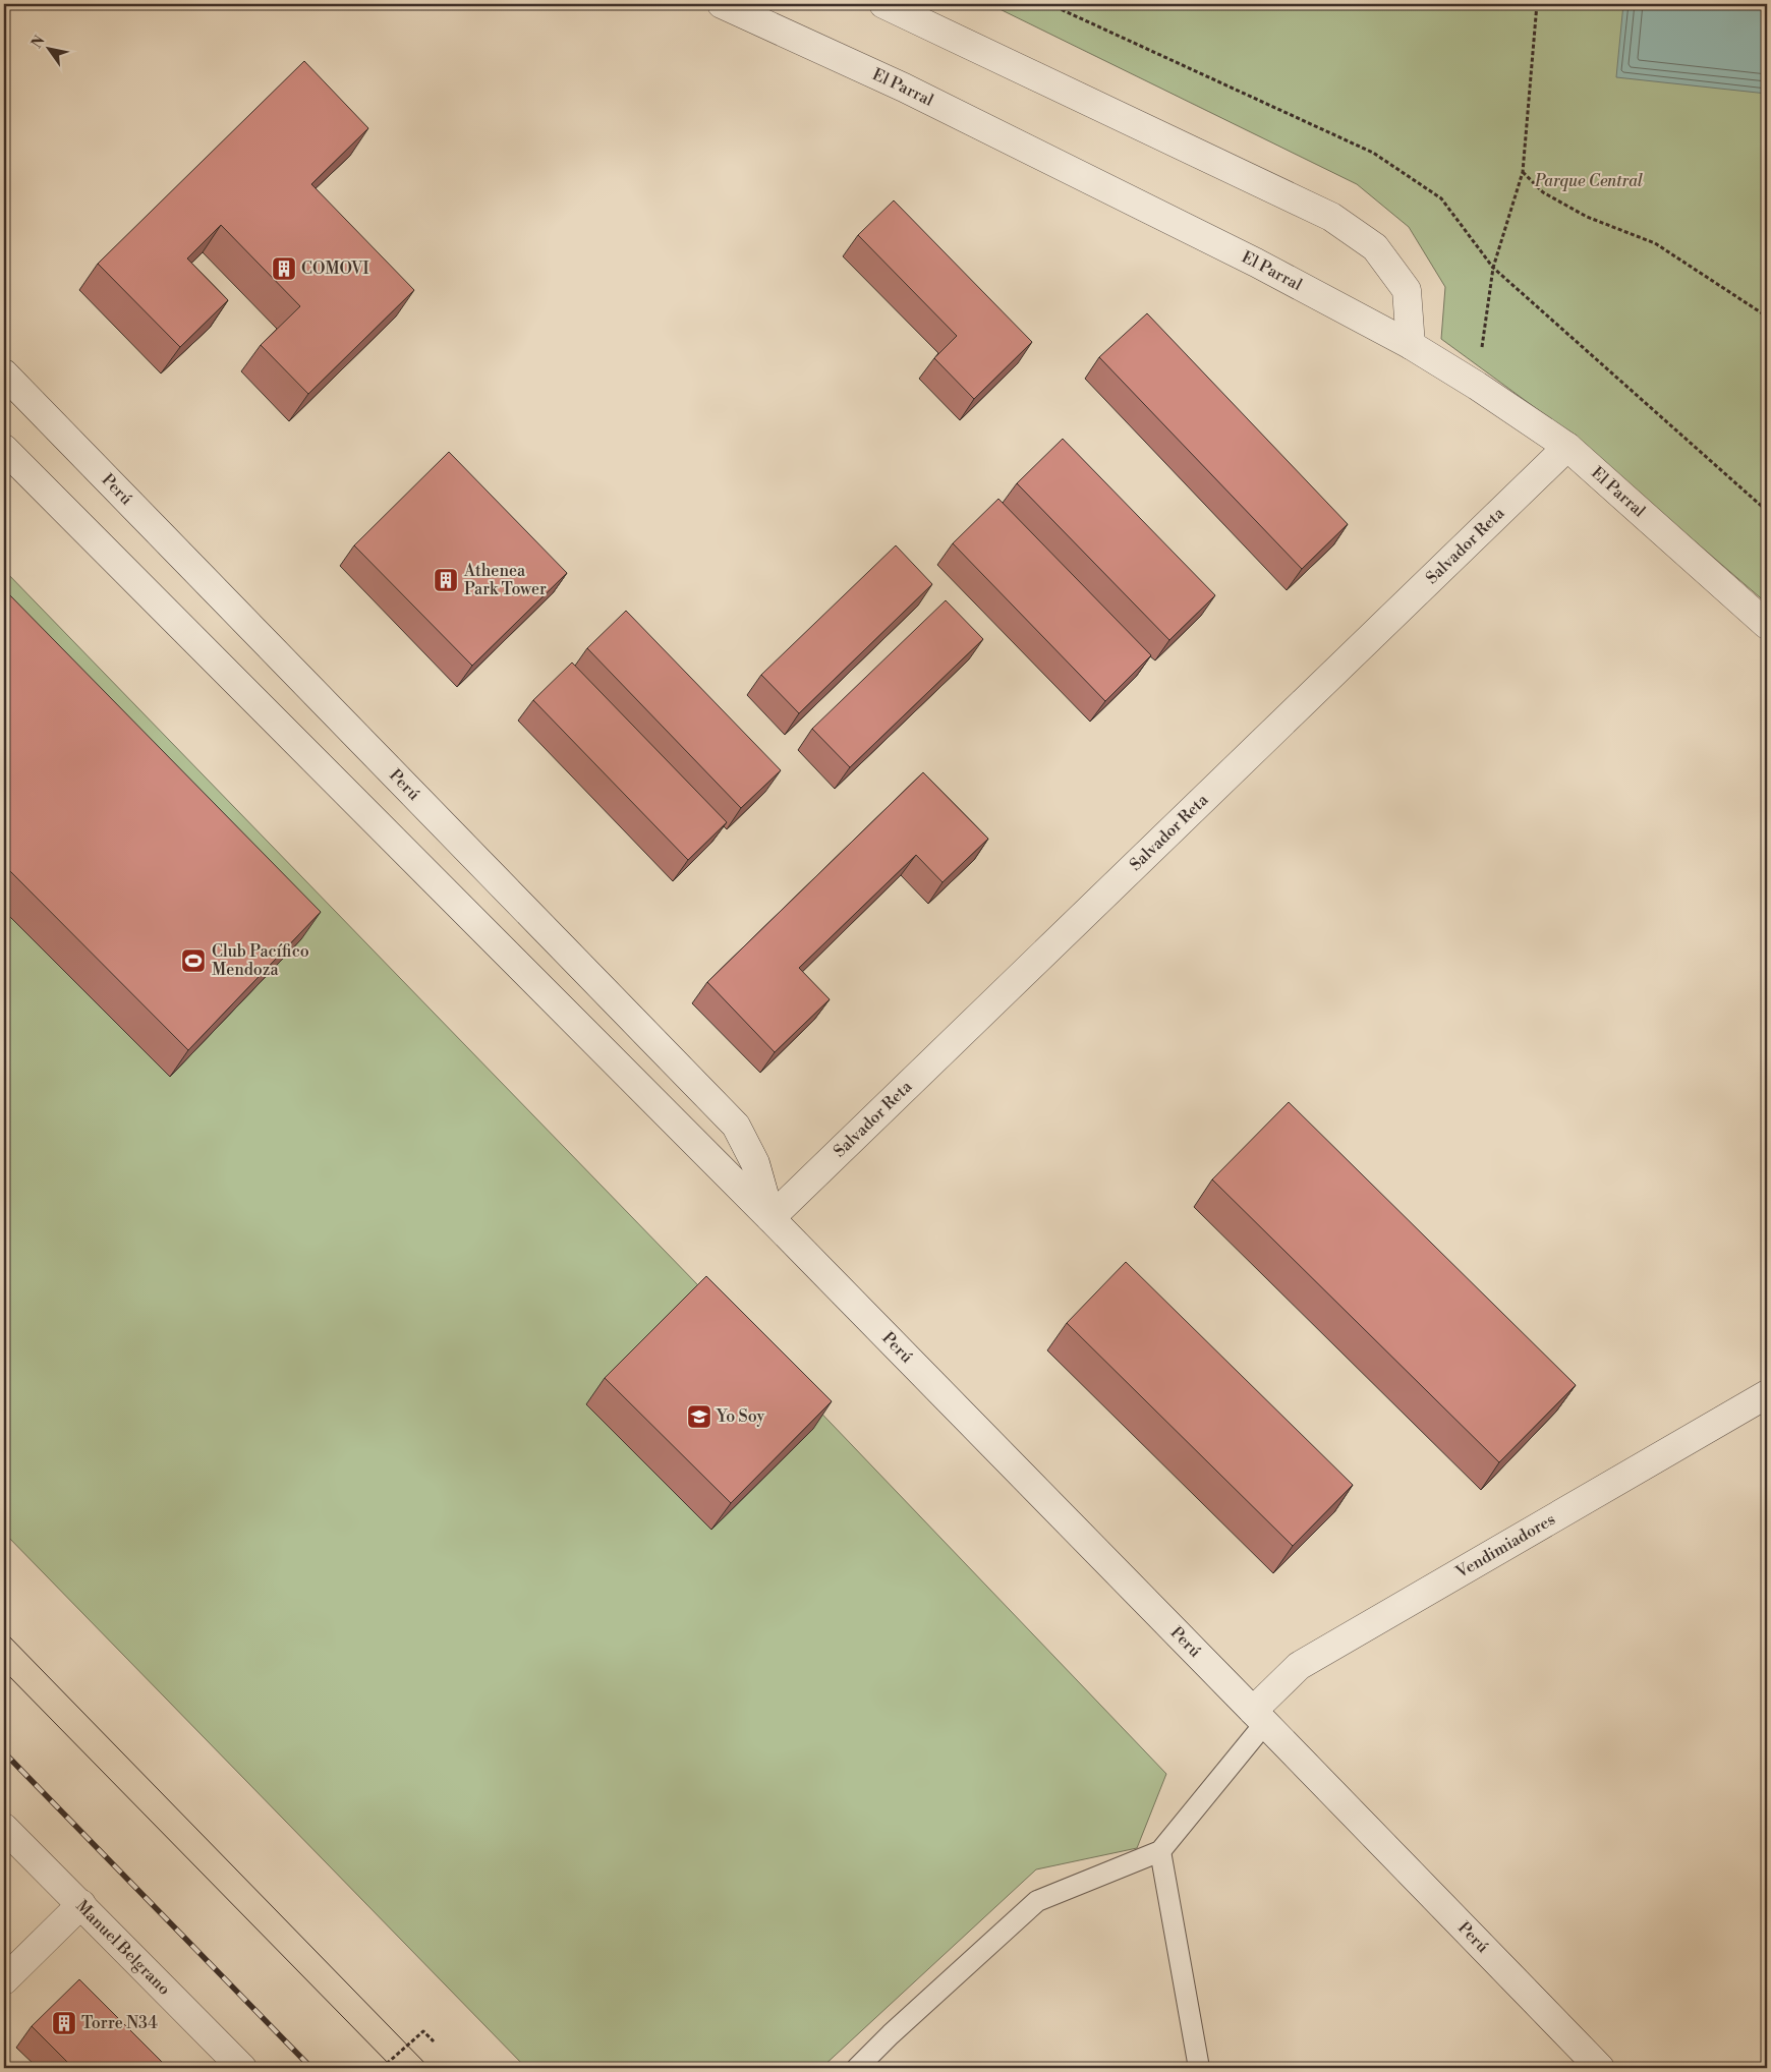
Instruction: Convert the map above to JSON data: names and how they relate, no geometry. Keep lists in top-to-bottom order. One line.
{"streets":{"street":["El Parral","Perú","Salvador Reta","Vendimiadores","Manuel Belgrano"]},"crossings":[["El Parral","Salvador Reta"],["Perú","Salvador Reta"],["Perú","Vendimiadores"]],"parks":["Parque Central"],"places":{"building":["COMOVI","Athenea Park Tower","Torre N34"],"sports":["Club Pacífico Mendoza"],"school or university":["Yo Soy"]},"north":"top left"}
